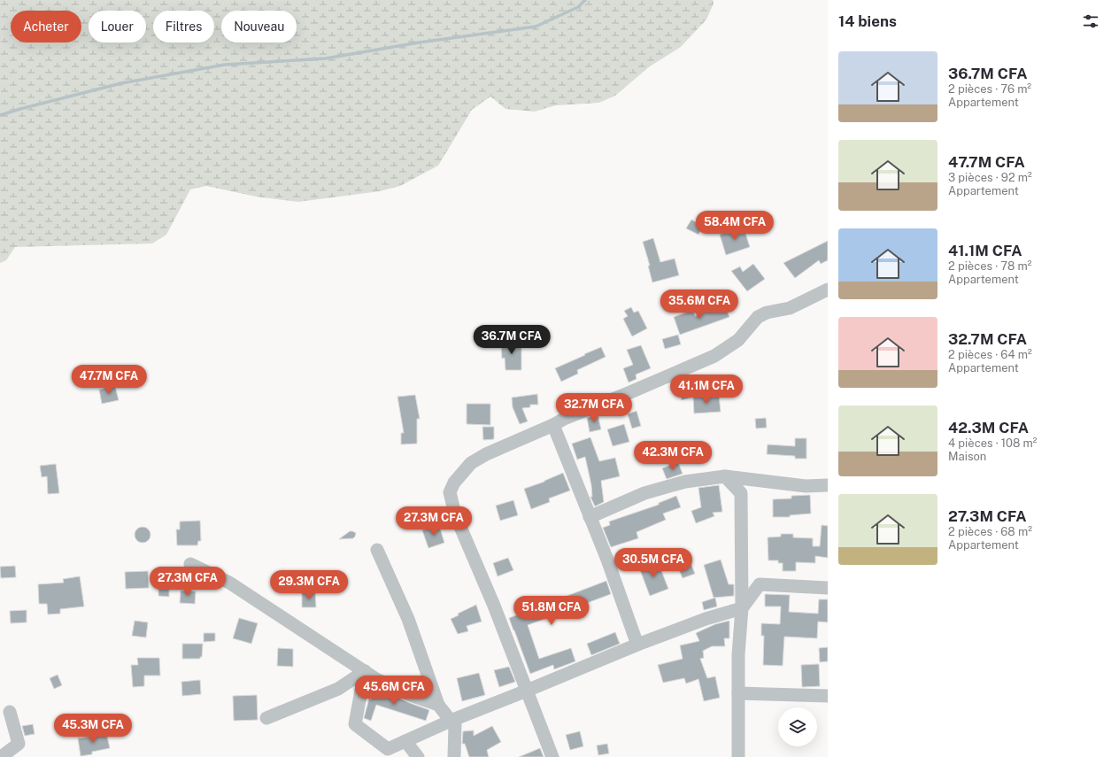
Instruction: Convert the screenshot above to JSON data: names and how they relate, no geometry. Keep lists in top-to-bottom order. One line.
{"page":{"heading":"14 biens","chip":["Acheter","Louer","Filtres","Nouveau"],"list":[{"name":"36.7M CFA","note":"2 pièces · 76 m² · Appartement"},{"name":"47.7M CFA","note":"3 pièces · 92 m² · Appartement"},{"name":"41.1M CFA","note":"2 pièces · 78 m² · Appartement"},{"name":"32.7M CFA","note":"2 pièces · 64 m² · Appartement"},{"name":"42.3M CFA","note":"4 pièces · 108 m² · Maison"},{"name":"27.3M CFA","note":"2 pièces · 68 m² · Appartement"}],"price":["58.4M CFA","35.6M CFA","36.7M CFA","47.7M CFA","41.1M CFA","32.7M CFA","42.3M CFA","27.3M CFA","30.5M CFA","27.3M CFA","29.3M CFA","51.8M CFA","45.6M CFA","45.3M CFA"]}}
